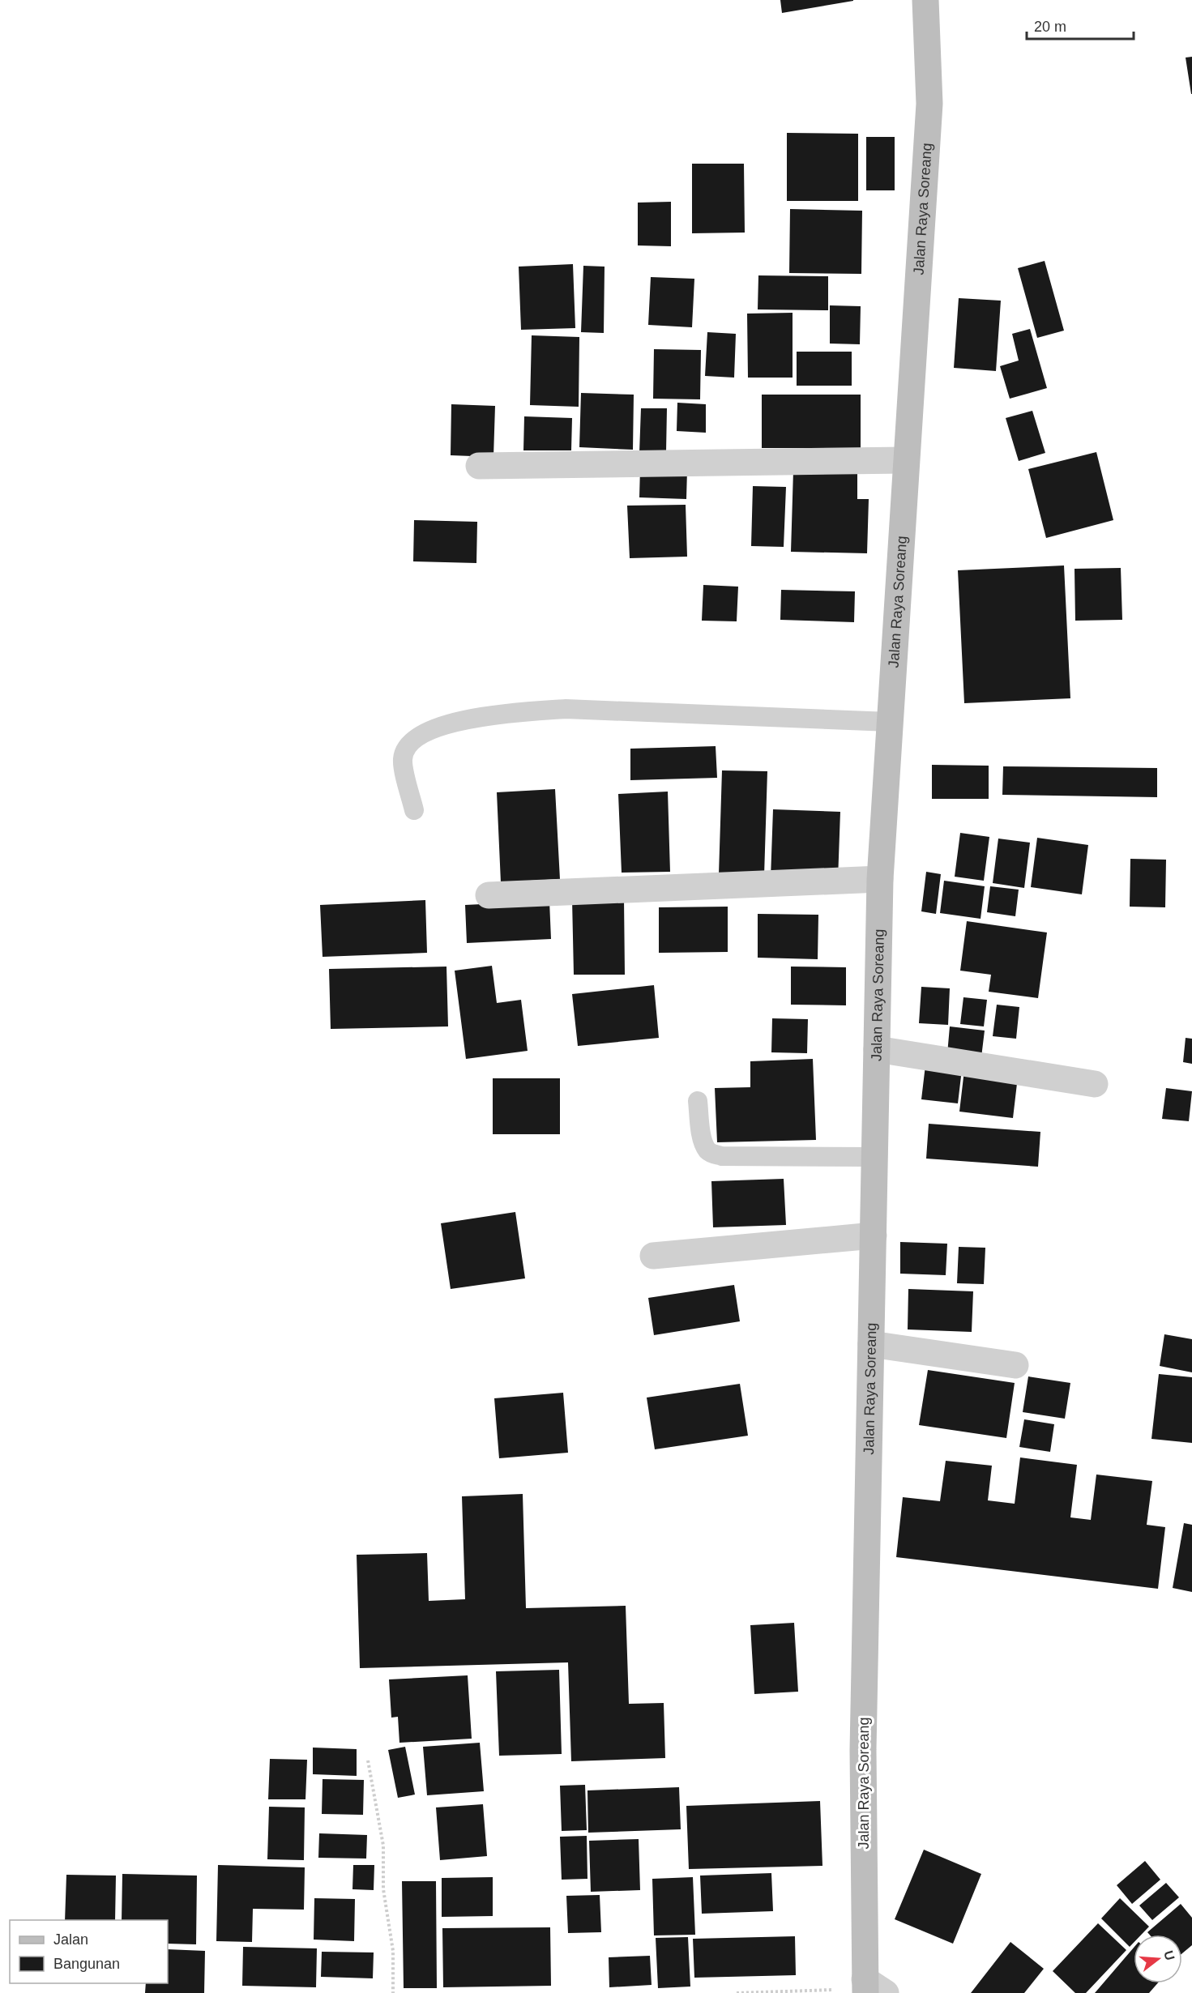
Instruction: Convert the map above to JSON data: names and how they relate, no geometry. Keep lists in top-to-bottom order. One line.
{"streets":{"main road":["Jalan Raya Soreang"]},"legend":["Jalan","Bangunan"],"scale_bar":"20 m","north":"right"}
